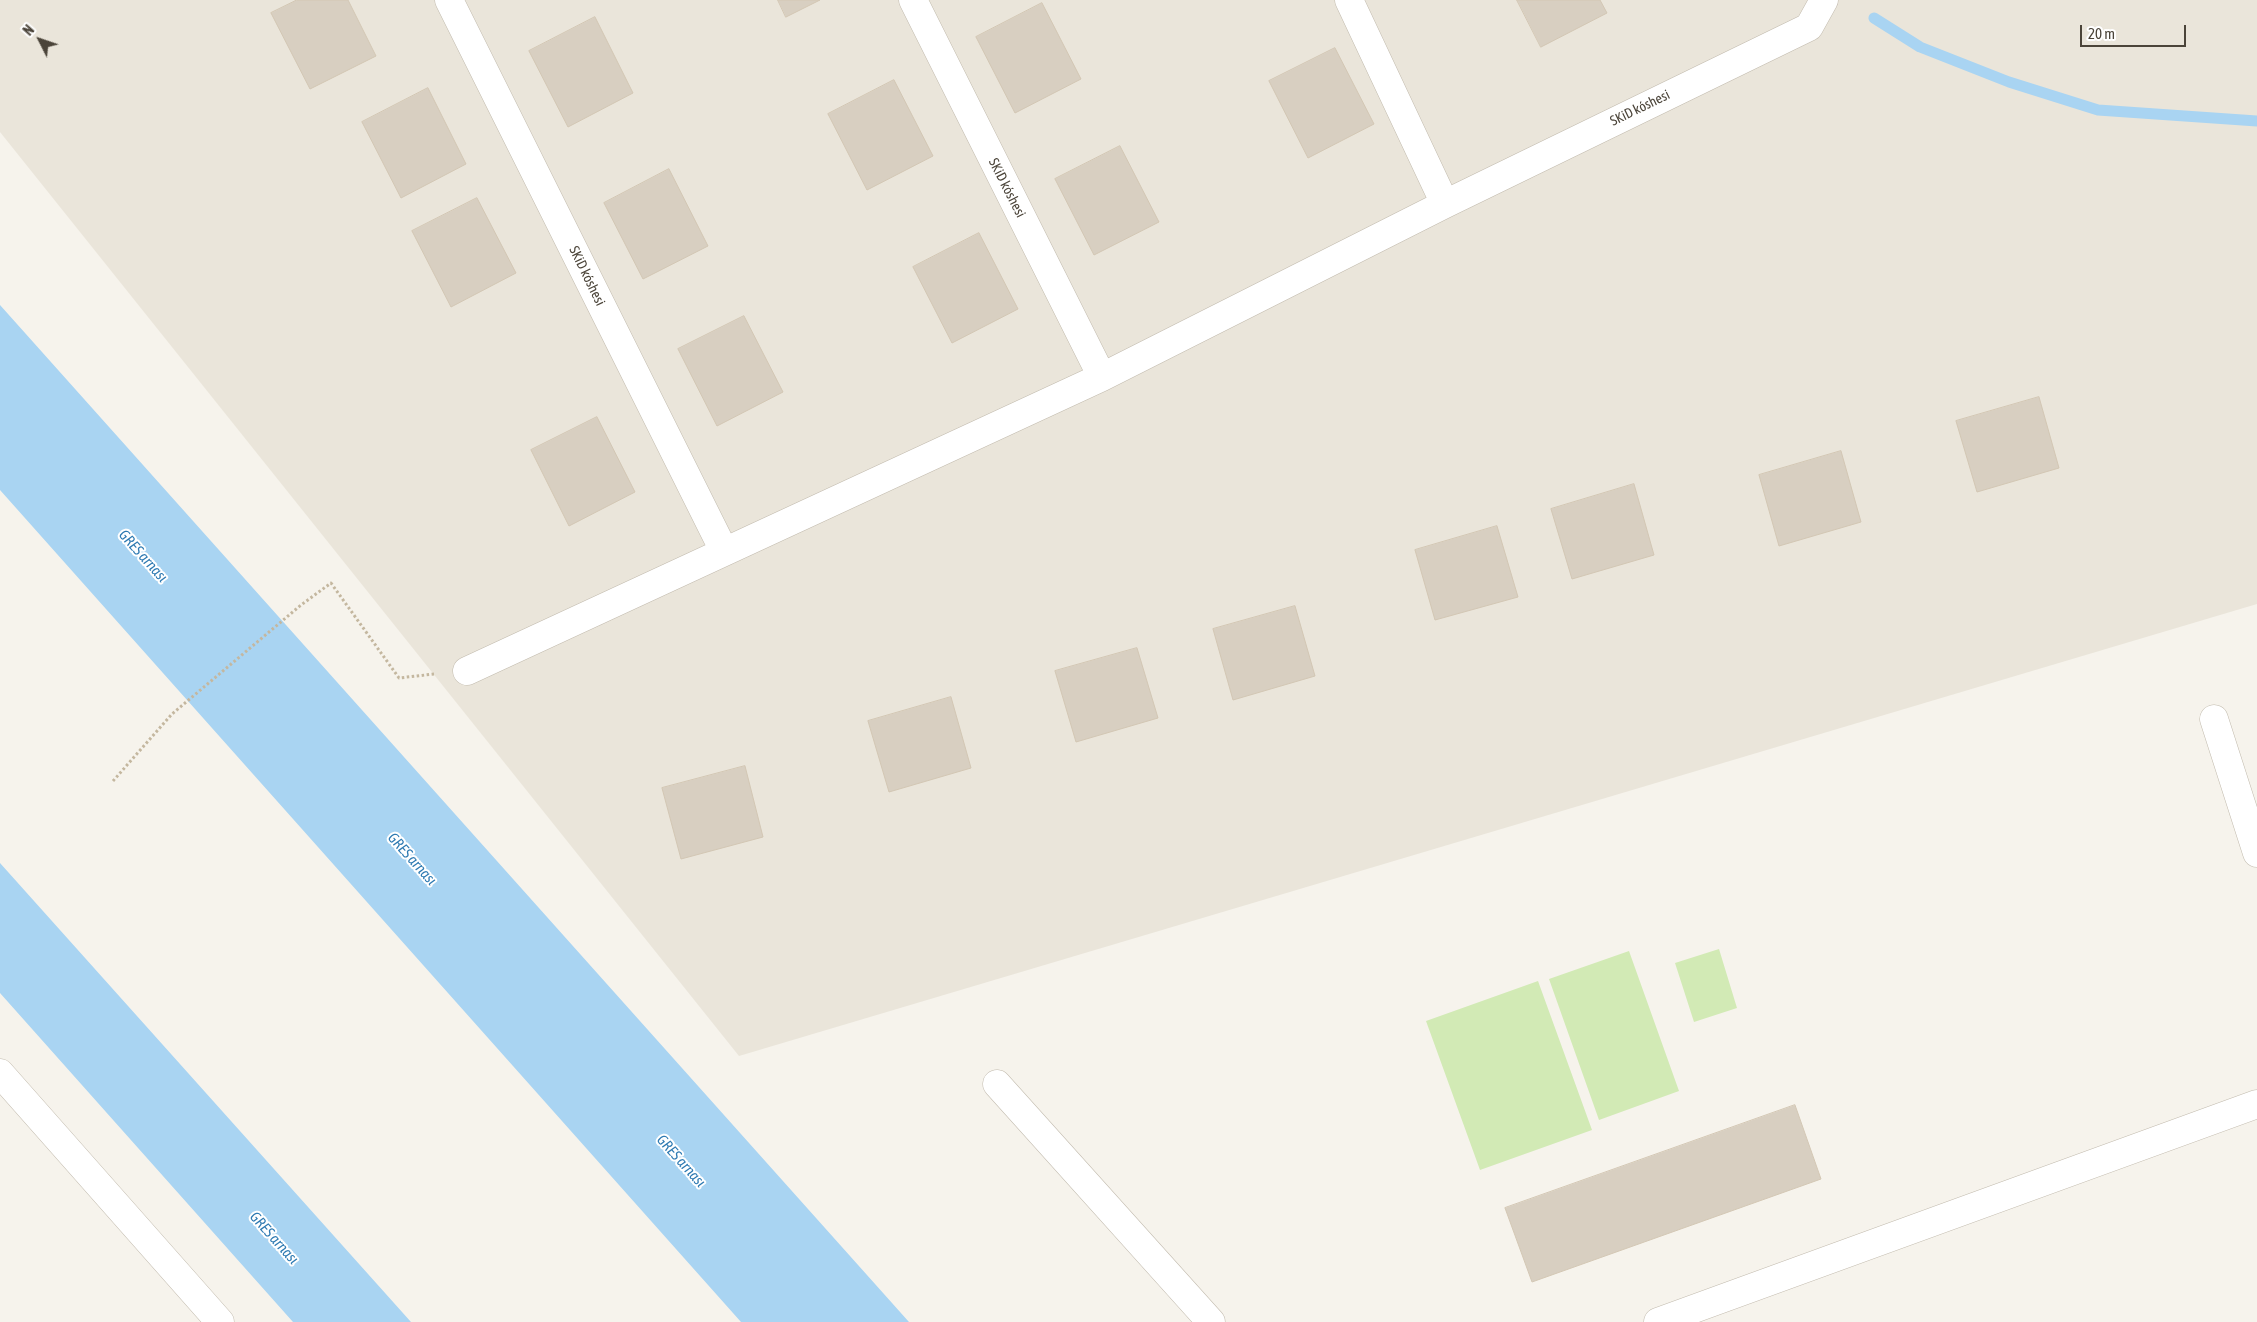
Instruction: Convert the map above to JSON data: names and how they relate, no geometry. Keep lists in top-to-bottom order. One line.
{"streets":{"street":["SKiD kóshesi"]},"water":["GRES arnası"],"scale_bar":"20 m","north":"top left"}
